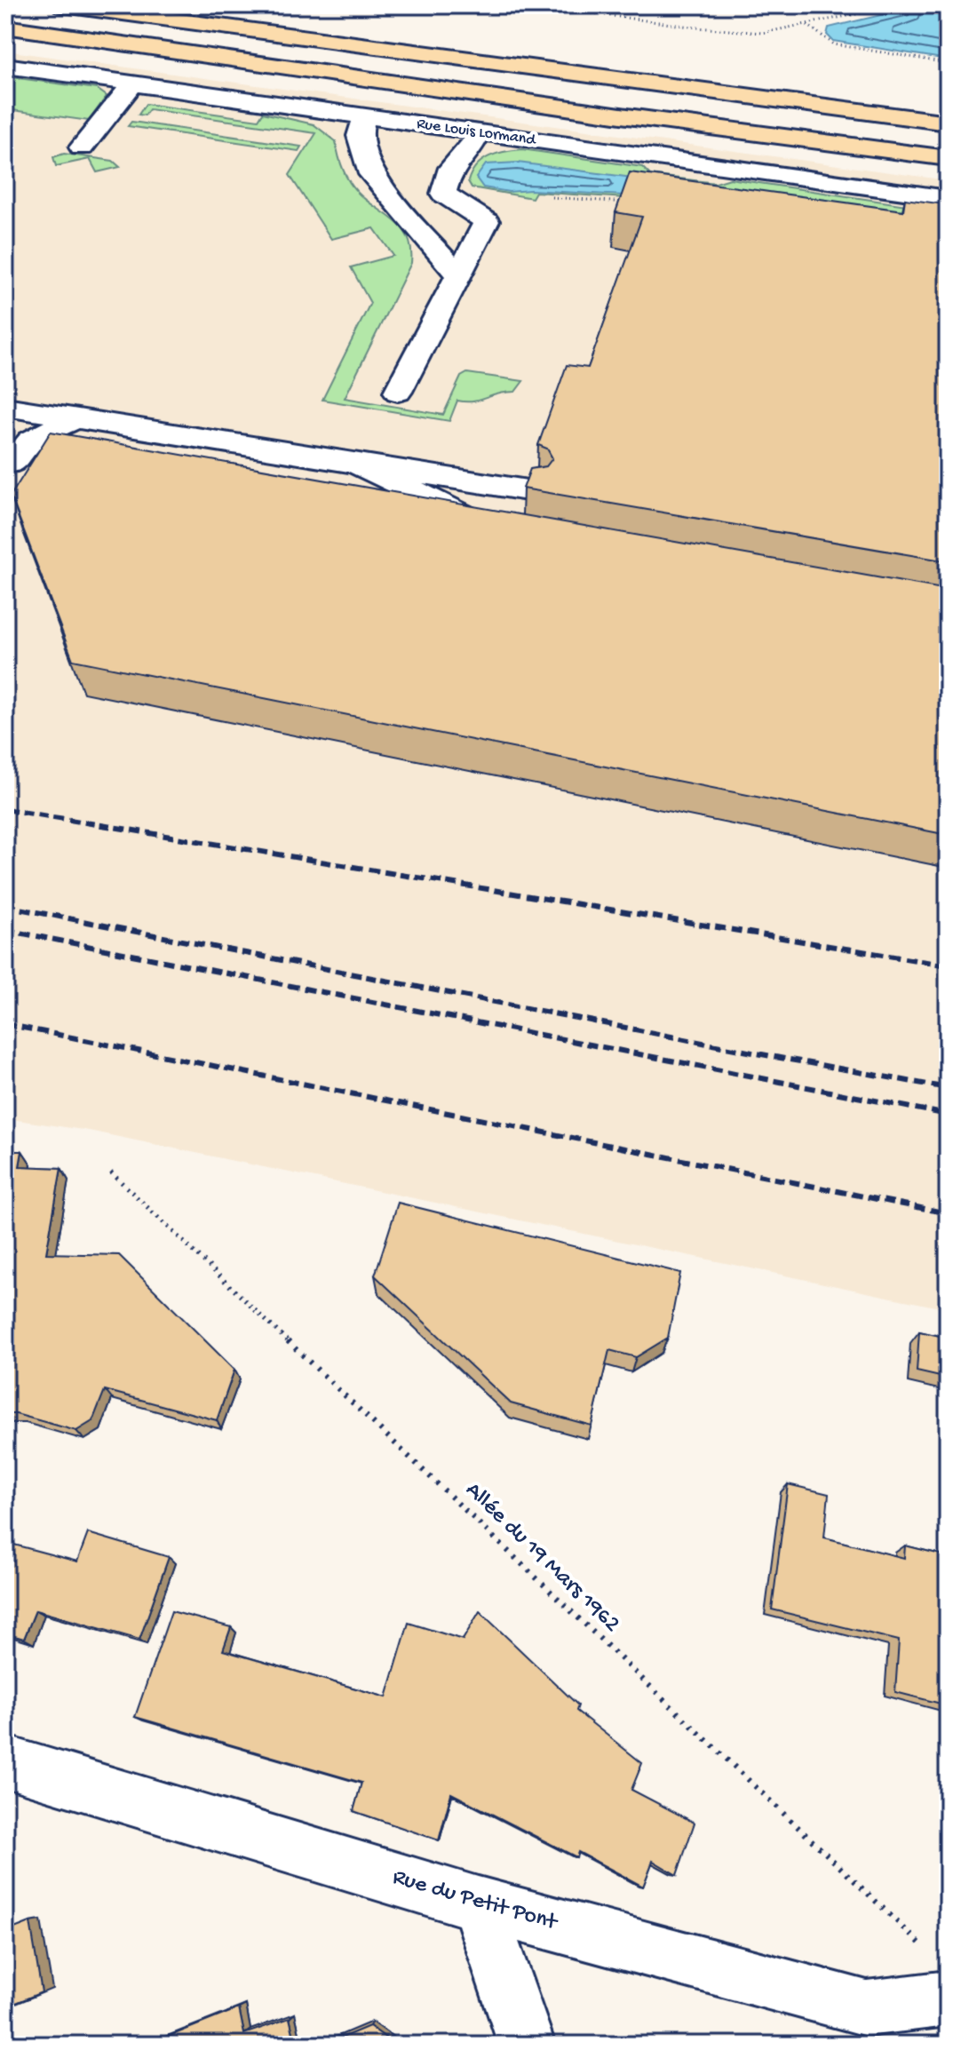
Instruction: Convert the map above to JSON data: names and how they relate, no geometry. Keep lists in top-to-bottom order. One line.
{"streets":{"street":["Rue Louis Lormand","Rue du Petit Pont"],"path":["Allée du 19 Mars 1962"]}}
